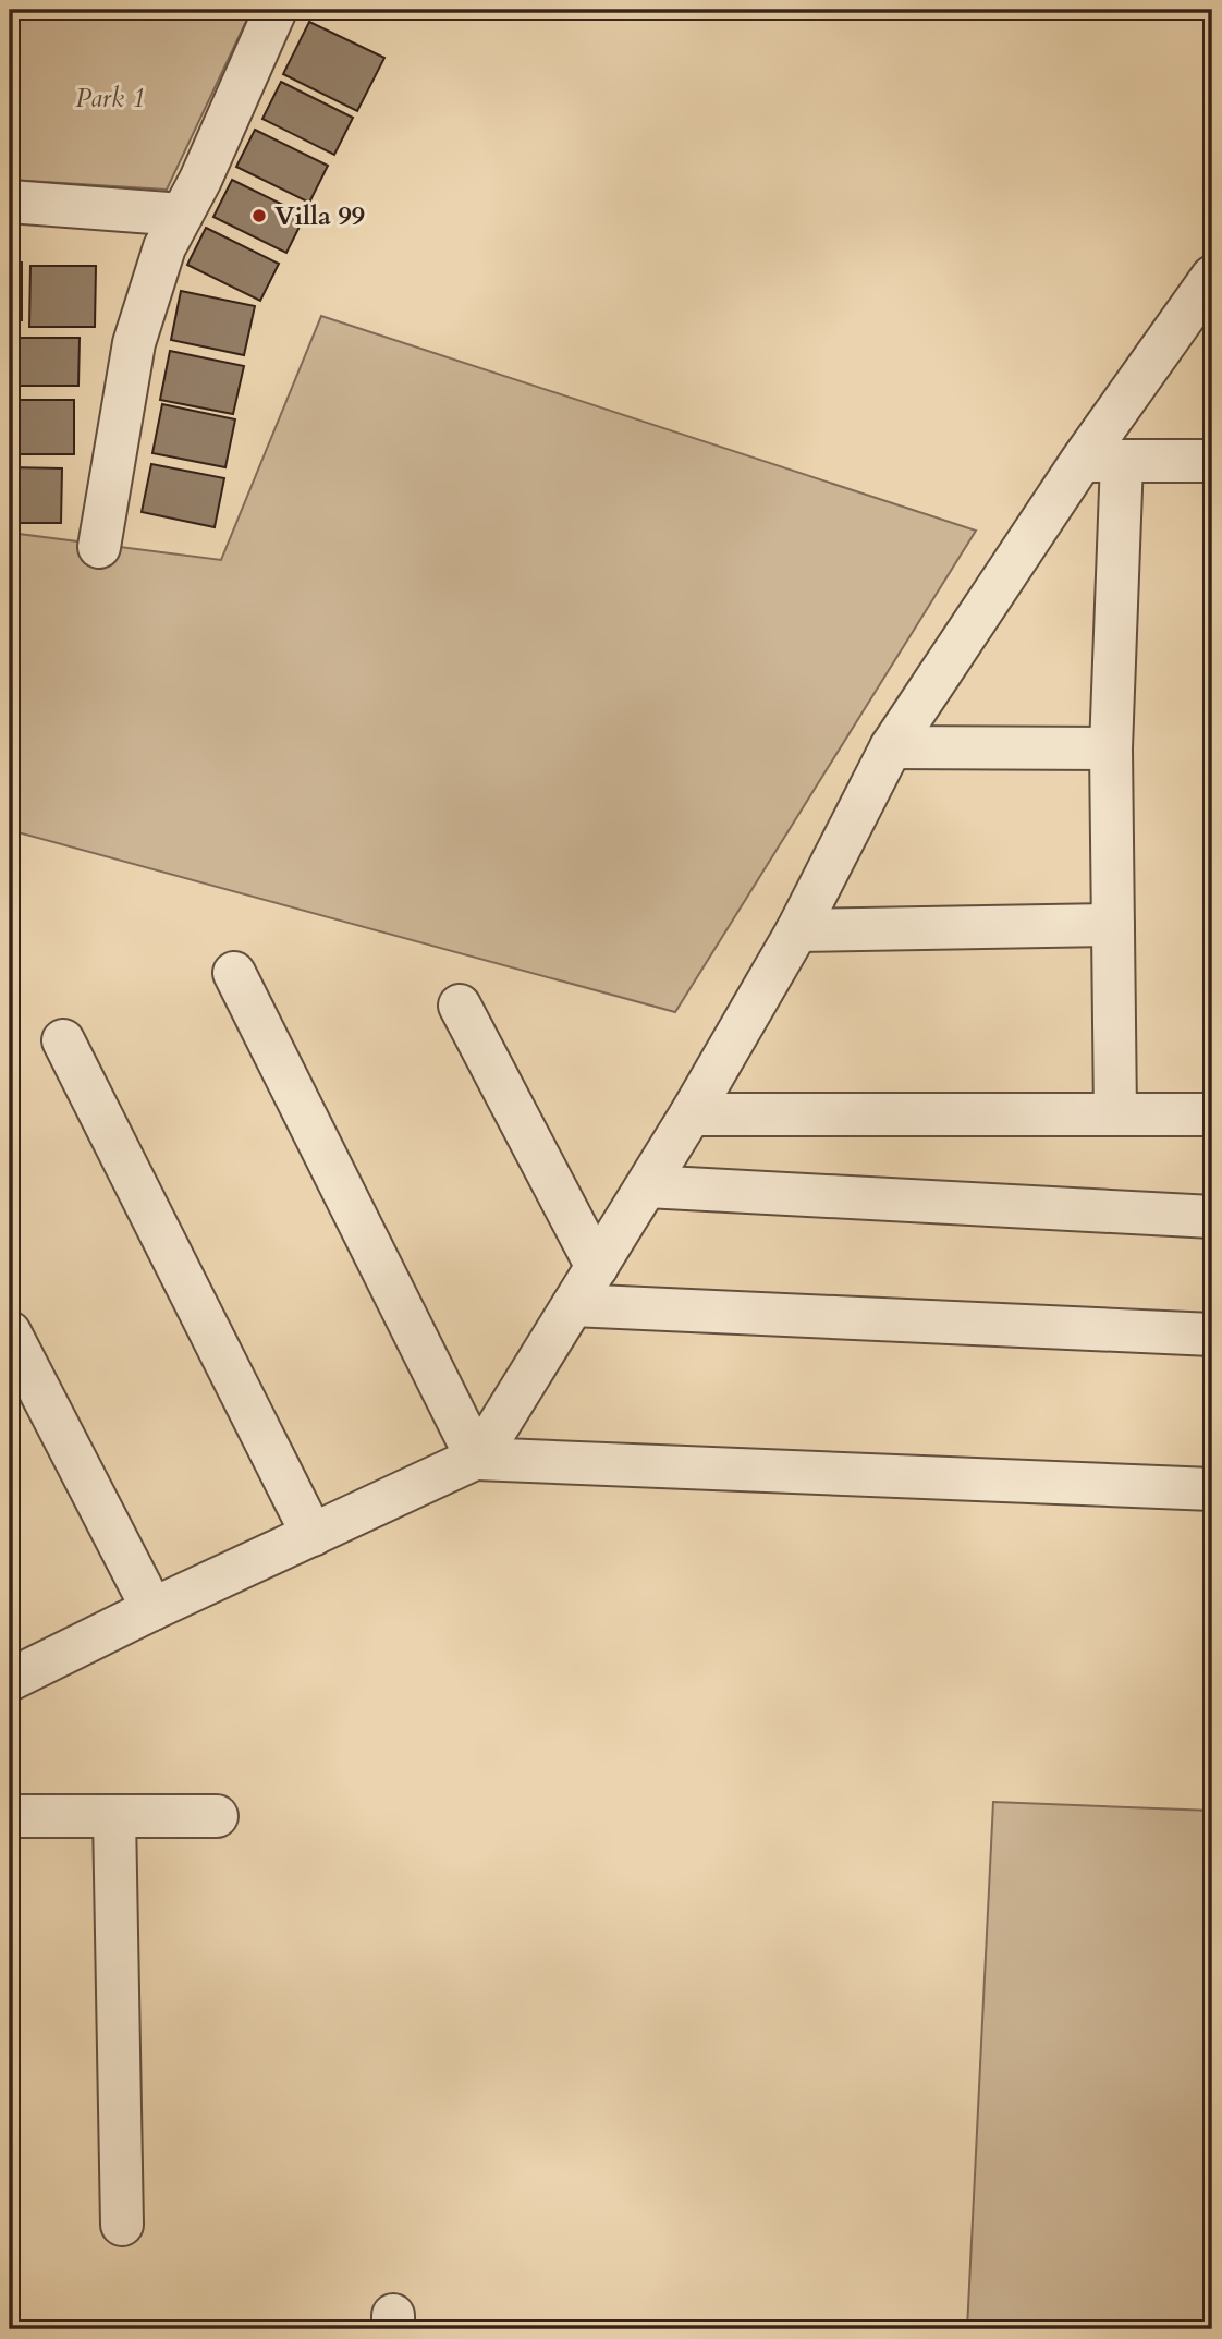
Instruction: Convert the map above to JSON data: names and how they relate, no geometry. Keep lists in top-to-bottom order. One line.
{"parks":["Park 1"],"places":["Villa 99"]}
